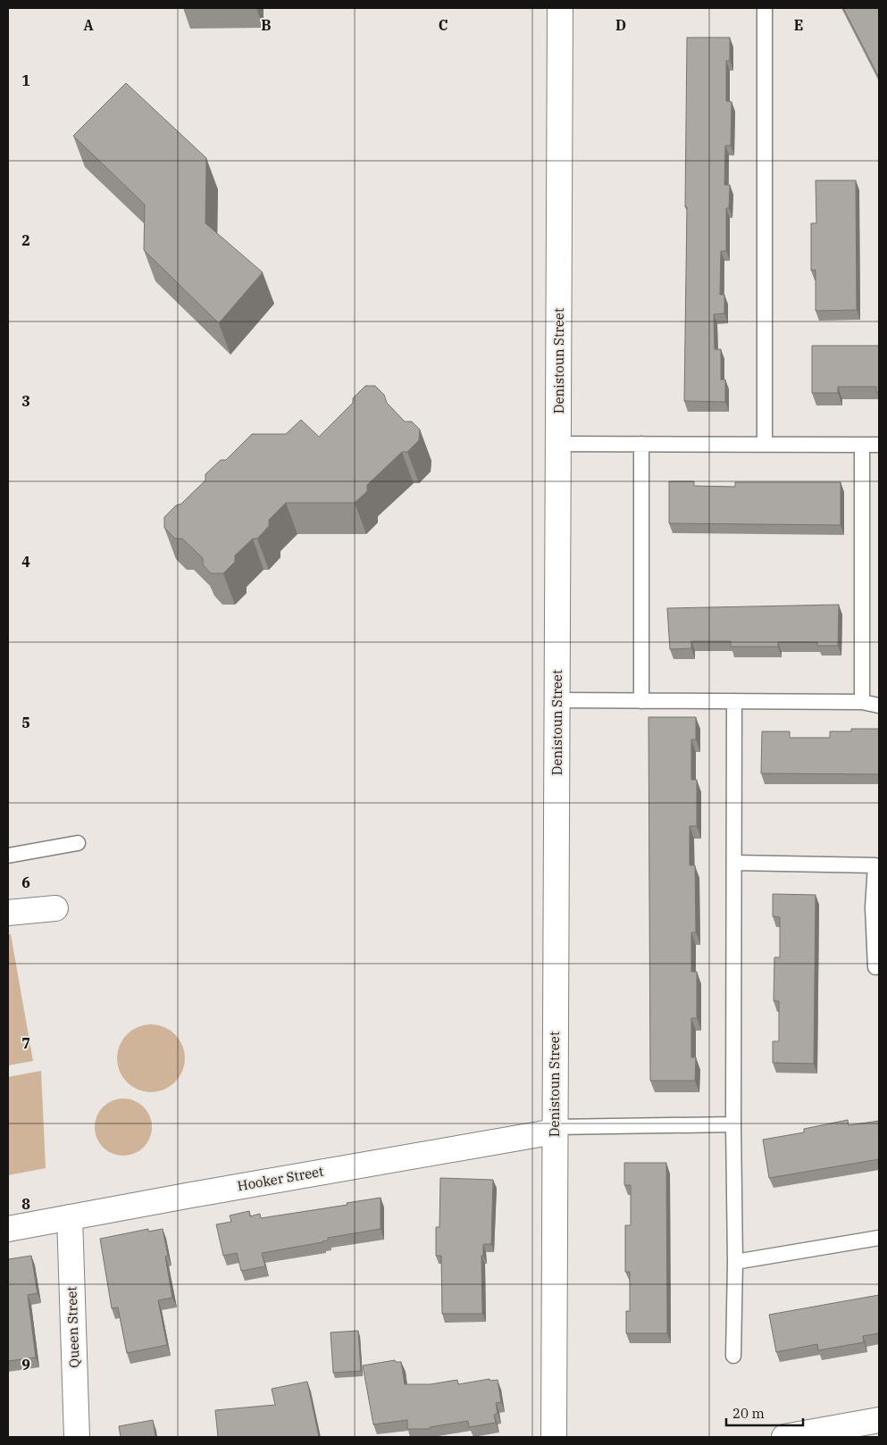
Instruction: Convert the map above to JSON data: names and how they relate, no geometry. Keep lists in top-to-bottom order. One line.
{"streets":{"street":["Denistoun Street","Hooker Street","Queen Street"]},"crossings":[["Denistoun Street","Hooker Street"],["Hooker Street","Queen Street"]],"scale_bar":"20 m","grid":{"columns":["A","B","C","D","E"],"rows":["1","2","3","4","5","6","7","8","9"]}}
